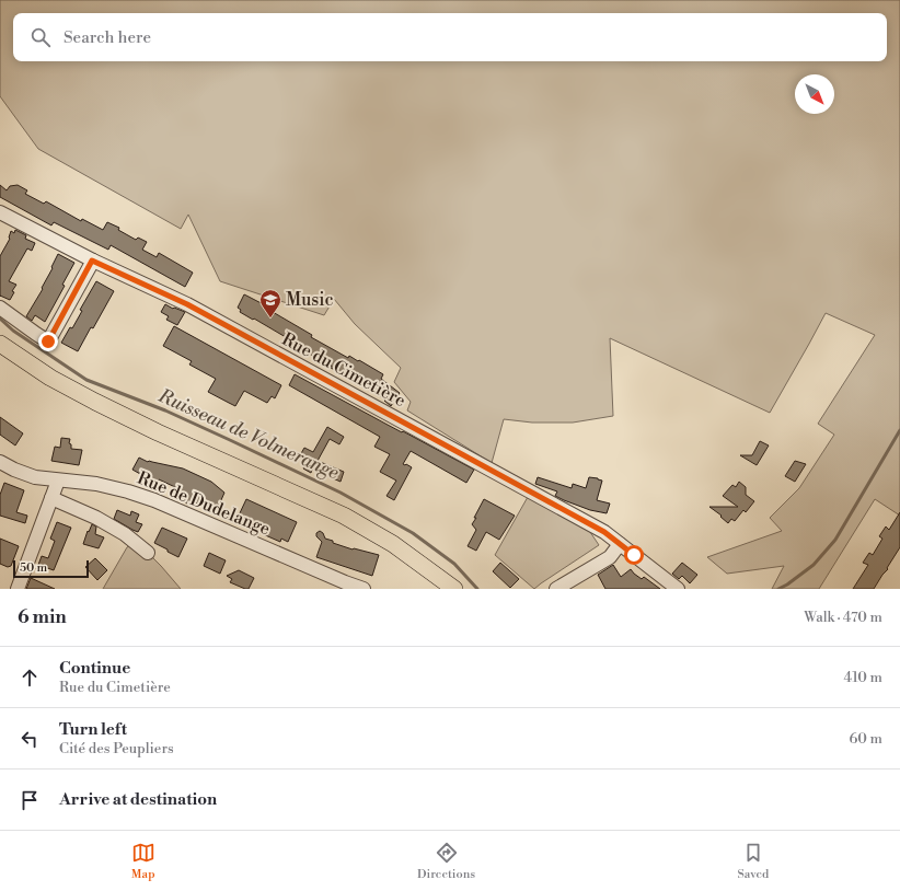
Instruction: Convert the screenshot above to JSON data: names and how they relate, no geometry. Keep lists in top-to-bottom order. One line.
{"streets":{"street":["Rue du Cimetière","Rue de Dudelange"]},"water":["Ruisseau de Volmerange"],"places":{"school or university":["Music"]},"scale_bar":"50 m","north":"bottom right","page":{"search":"Search here","scale":"50 m","heading":["6 min","Walk · 470 m"],"list":[["Continue","Rue du Cimetière","410 m"],["Turn left","Cité des Peupliers","60 m"],"Arrive at destination"],"nav":["Map","Directions","Saved"]}}
